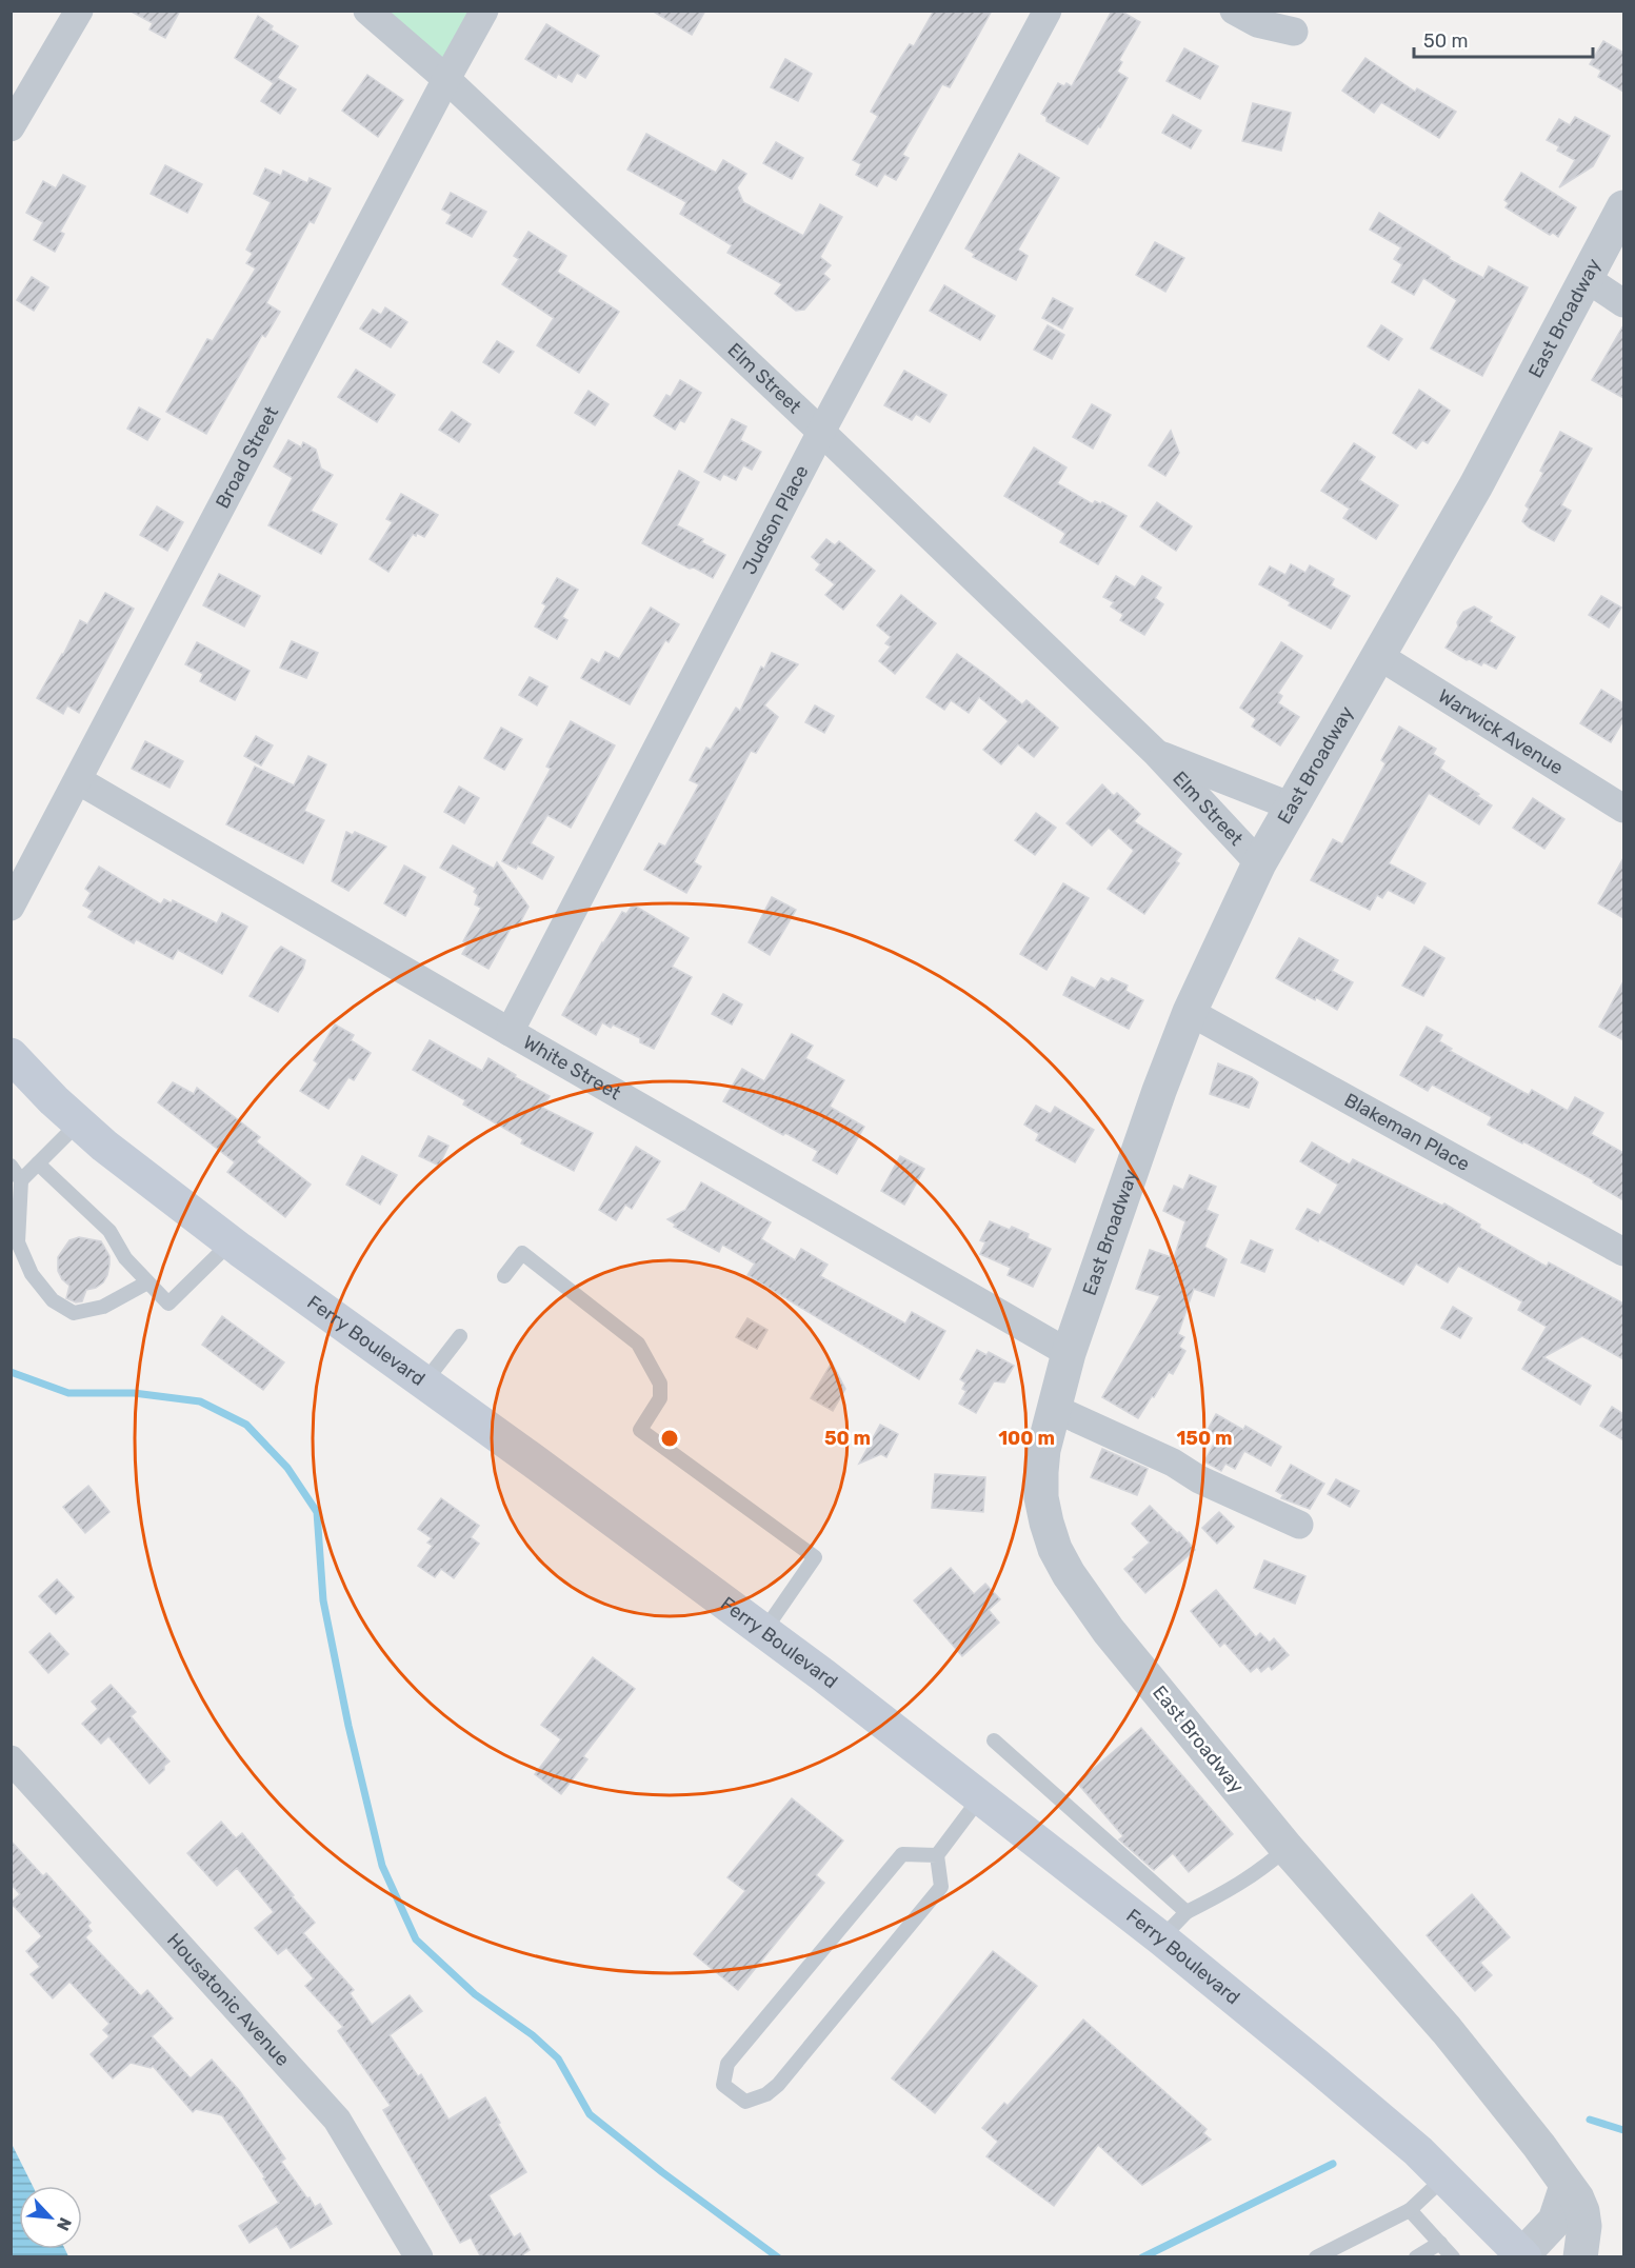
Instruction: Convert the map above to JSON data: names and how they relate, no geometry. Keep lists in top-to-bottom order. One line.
{"streets":{"main road":["Ferry Boulevard"],"street":["East Broadway","Elm Street","Broad Street","Judson Place","Warwick Avenue","White Street","Blakeman Place","Housatonic Avenue"]},"crossings":[["East Broadway","Elm Street"],["East Broadway","Warwick Avenue"],["East Broadway","White Street"],["East Broadway","Blakeman Place"],["Elm Street","Broad Street"],["Elm Street","Judson Place"],["Broad Street","White Street"],["Judson Place","White Street"]],"scale_bar":"50 m","north":"bottom right","rings":["50 m","100 m","150 m"]}
